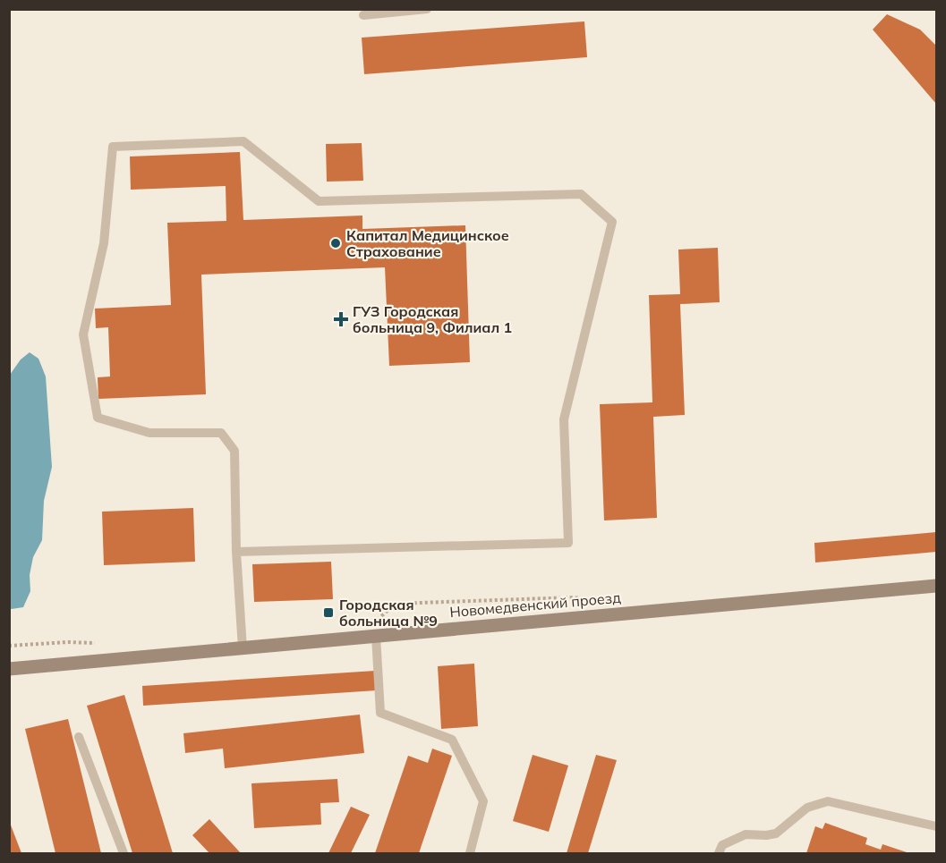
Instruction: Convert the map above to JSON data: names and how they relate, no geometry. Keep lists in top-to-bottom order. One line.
{"streets":{"street":["Новомедвенский проезд"]},"places":{"other":["Капитал Медицинское Страхование"],"health":["ГУЗ Городская больница 9, Филиал 1"],"transit":["Городская больница №9"]}}
